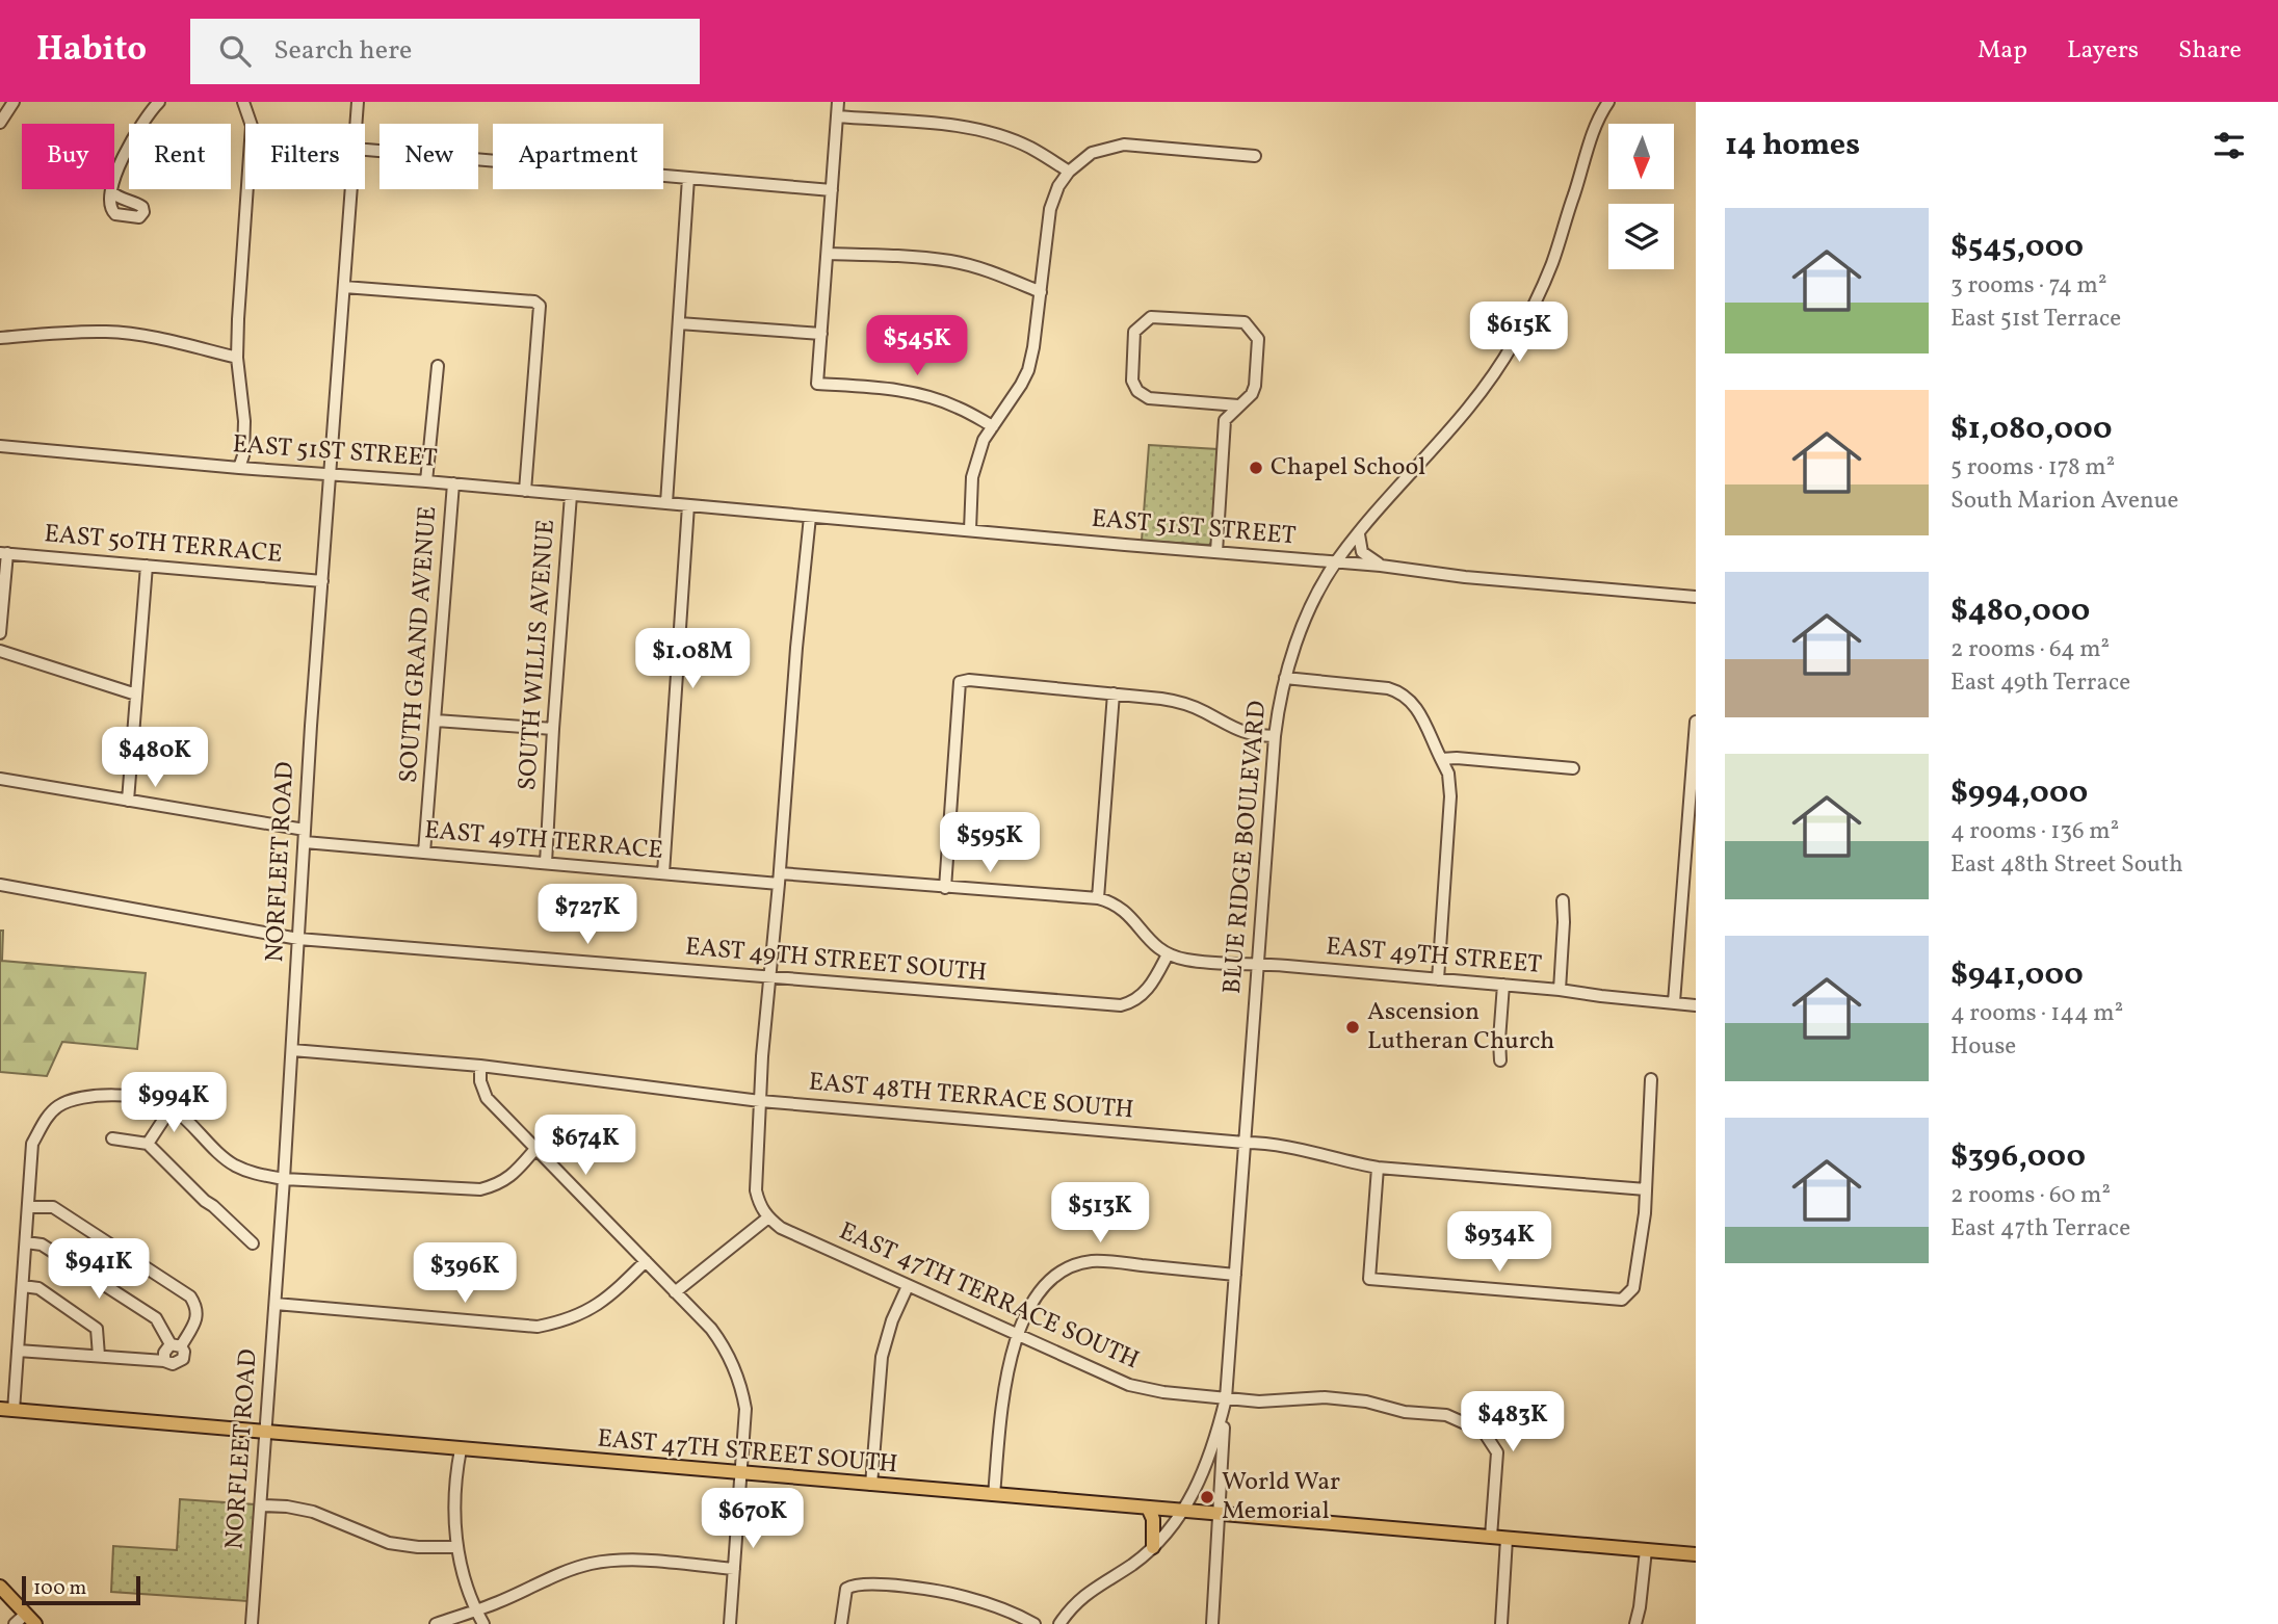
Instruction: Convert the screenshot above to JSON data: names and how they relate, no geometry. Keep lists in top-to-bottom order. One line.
{"streets":{"main road":["EAST 47TH STREET SOUTH"],"street":["EAST 51ST STREET","EAST 50TH TERRACE","SOUTH GRAND AVENUE","SOUTH WILLIS AVENUE","EAST 49TH TERRACE","BLUE RIDGE BOULEVARD","NORFLEET ROAD","EAST 49TH STREET","EAST 49TH STREET SOUTH","EAST 48TH TERRACE SOUTH","EAST 47TH TERRACE SOUTH"]},"crossings":[["EAST 51ST STREET","SOUTH GRAND AVENUE"],["EAST 51ST STREET","SOUTH WILLIS AVENUE"],["EAST 51ST STREET","BLUE RIDGE BOULEVARD"],["EAST 51ST STREET","NORFLEET ROAD"],["EAST 50TH TERRACE","NORFLEET ROAD"],["SOUTH GRAND AVENUE","EAST 49TH TERRACE"],["SOUTH WILLIS AVENUE","EAST 49TH TERRACE"],["SOUTH WILLIS AVENUE","NORFLEET ROAD"],["EAST 49TH TERRACE","NORFLEET ROAD"],["EAST 49TH TERRACE","EAST 49TH STREET"],["EAST 49TH TERRACE","EAST 49TH STREET SOUTH"],["BLUE RIDGE BOULEVARD","EAST 49TH STREET"],["BLUE RIDGE BOULEVARD","EAST 48TH TERRACE SOUTH"],["BLUE RIDGE BOULEVARD","EAST 47TH TERRACE SOUTH"],["BLUE RIDGE BOULEVARD","EAST 47TH STREET SOUTH"],["NORFLEET ROAD","EAST 49TH STREET SOUTH"],["NORFLEET ROAD","EAST 48TH TERRACE SOUTH"],["NORFLEET ROAD","EAST 47TH STREET SOUTH"],["EAST 49TH STREET","EAST 49TH STREET SOUTH"],["EAST 47TH TERRACE SOUTH","EAST 47TH STREET SOUTH"]],"places":["Chapel School","Ascension Lutheran Church","World War Memorial"],"scale_bar":"100 m","north":"bottom","page":{"header":"Habito","search":"Search here","nav":["Map","Layers","Share"],"heading":"14 homes","chip":["Buy","Rent","Filters","New","Apartment"],"list":[{"name":"$545,000","note":"3 rooms · 74 m² · East 51st Terrace"},{"name":"$1,080,000","note":"5 rooms · 178 m² · South Marion Avenue"},{"name":"$480,000","note":"2 rooms · 64 m² · East 49th Terrace"},{"name":"$994,000","note":"4 rooms · 136 m² · East 48th Street South"},{"name":"$941,000","note":"4 rooms · 144 m² · House"},{"name":"$396,000","note":"2 rooms · 60 m² · East 47th Terrace"}],"price":["$615K","$545K","$1.08M","$480K","$595K","$727K","$994K","$674K","$513K","$934K","$941K","$396K","$483K","$670K"],"scale":"100 m"}}
